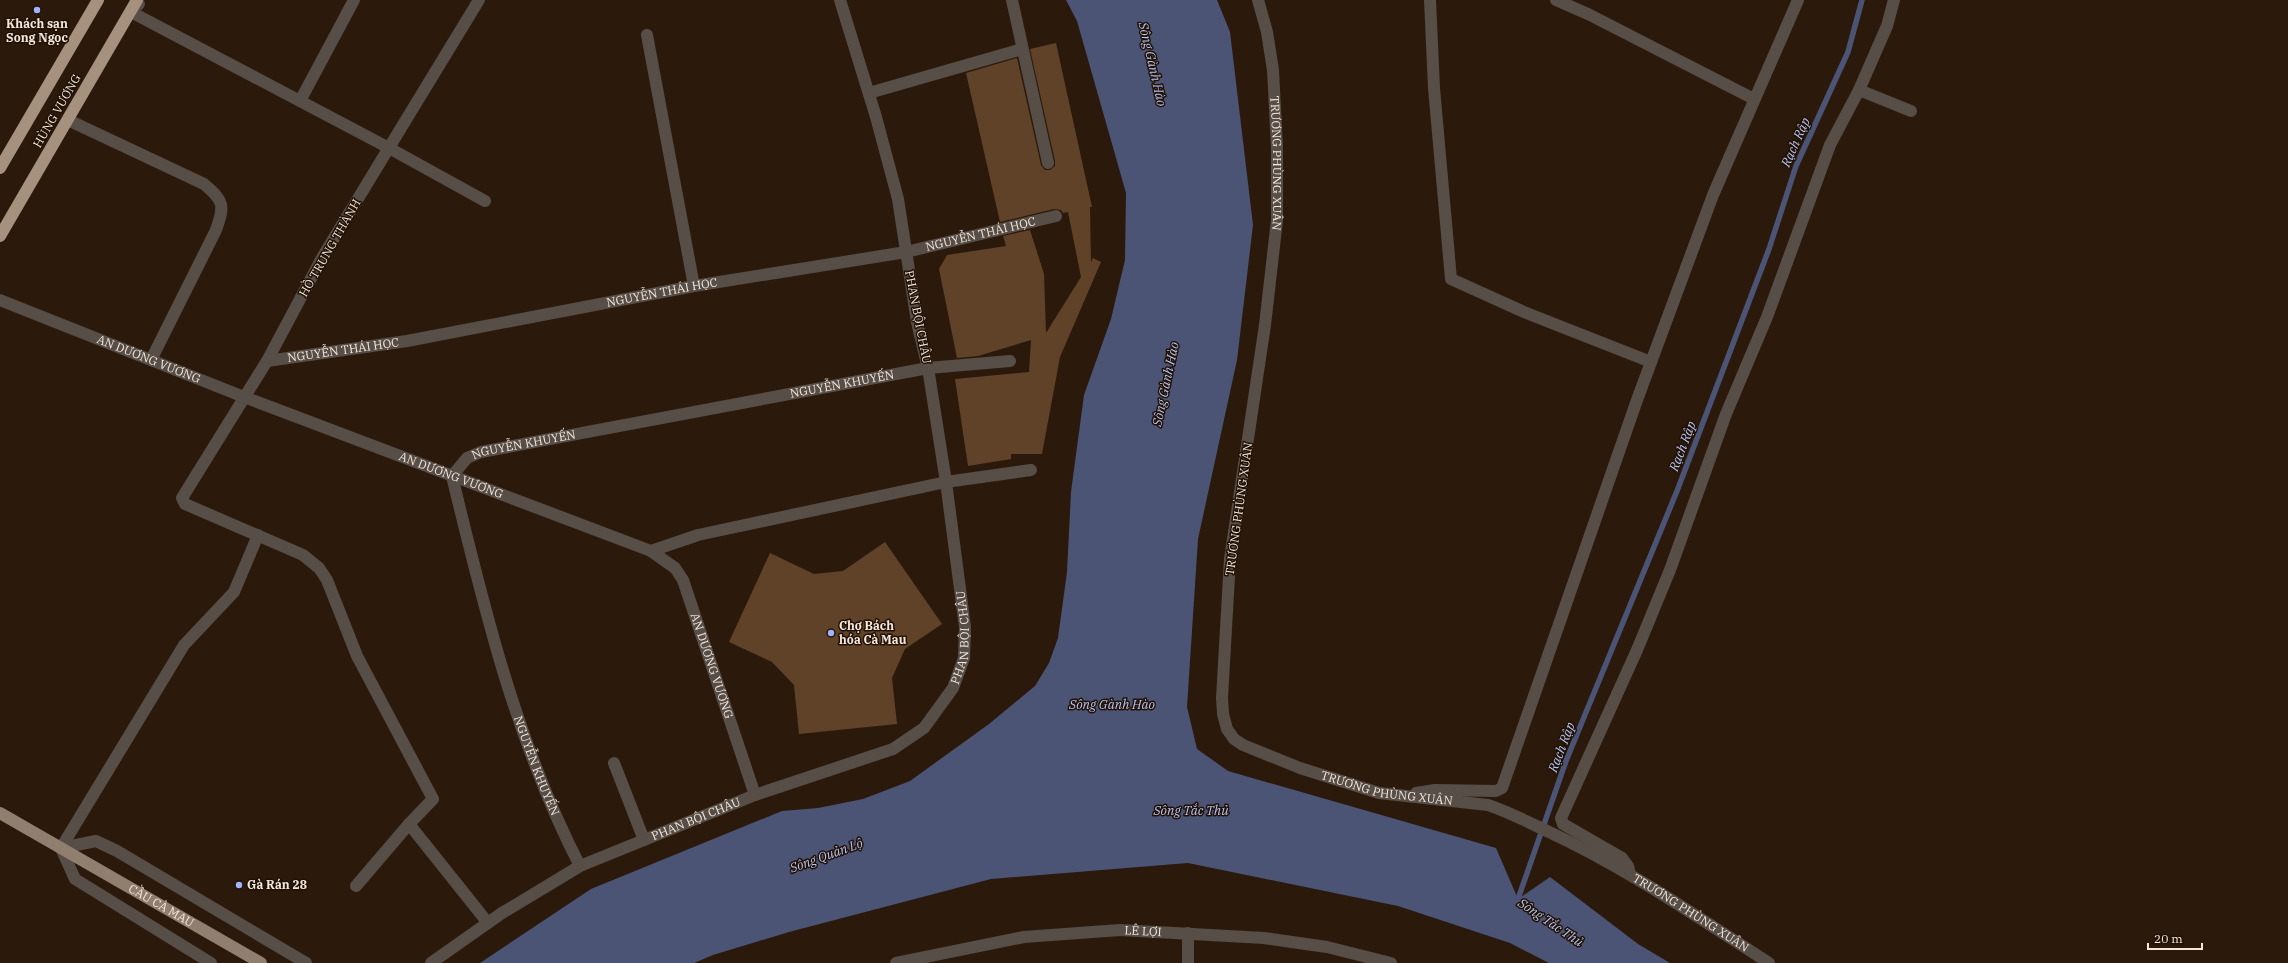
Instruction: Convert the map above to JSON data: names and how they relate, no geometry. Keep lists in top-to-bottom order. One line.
{"streets":{"highway":["HÙNG VƯƠNG"],"main road":["CẦU CÀ MAU"],"street":["TRƯƠNG PHÙNG XUÂN","NGUYỄN THÁI HỌC","HỒ TRUNG THÀNH","PHAN BỘI CHÂU","AN DƯƠNG VƯƠNG","NGUYỄN KHUYẾN","LÊ LỢI"]},"crossings":[["NGUYỄN THÁI HỌC","HỒ TRUNG THÀNH"],["NGUYỄN THÁI HỌC","PHAN BỘI CHÂU"],["HỒ TRUNG THÀNH","AN DƯƠNG VƯƠNG"],["PHAN BỘI CHÂU","AN DƯƠNG VƯƠNG"],["PHAN BỘI CHÂU","NGUYỄN KHUYẾN"],["AN DƯƠNG VƯƠNG","NGUYỄN KHUYẾN"]],"water":["Sông Gành Hào","Rạch Rập","Sông Tắc Thủ","Sông Quản Lộ"],"places":["Khách sạn Song Ngọc","Chợ Bách hóa Cà Mau","Gà Rán 28"],"scale_bar":"20 m"}
